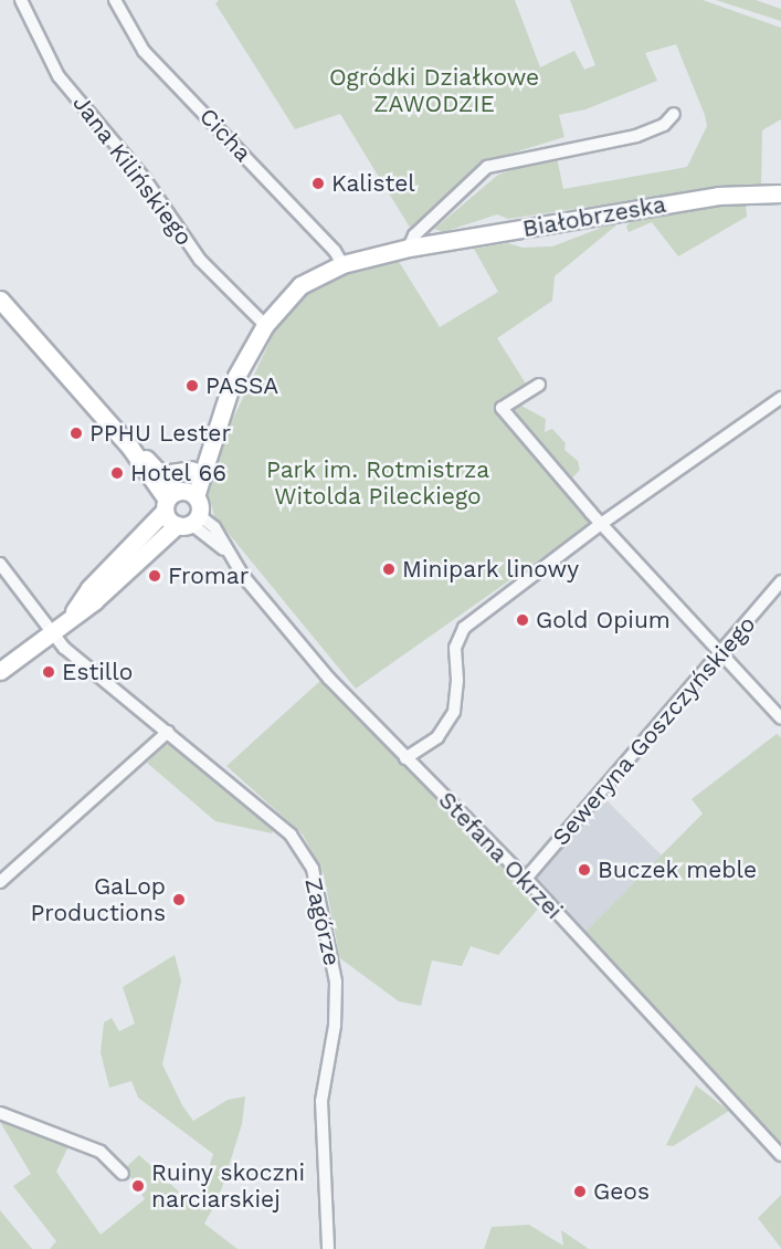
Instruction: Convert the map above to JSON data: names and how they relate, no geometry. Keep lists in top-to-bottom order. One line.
{"streets":{"street":["Cicha","Jana Kilińskiego","Białobrzeska","Seweryna Goszczyńskiego","Stefana Okrzei","Zagórze"]},"crossings":[["Cicha","Białobrzeska"],["Jana Kilińskiego","Białobrzeska"],["Seweryna Goszczyńskiego","Stefana Okrzei"]],"parks":["Ogródki Działkowe ZAWODZIE","Park im. Rotmistrza Witolda Pileckiego"],"places":["Kalistel","PASSA","PPHU Lester","Hotel 66","Minipark linowy","Fromar","Gold Opium","Estillo","Buczek meble","GaLop Productions","Ruiny skoczni narciarskiej","Geos"]}
